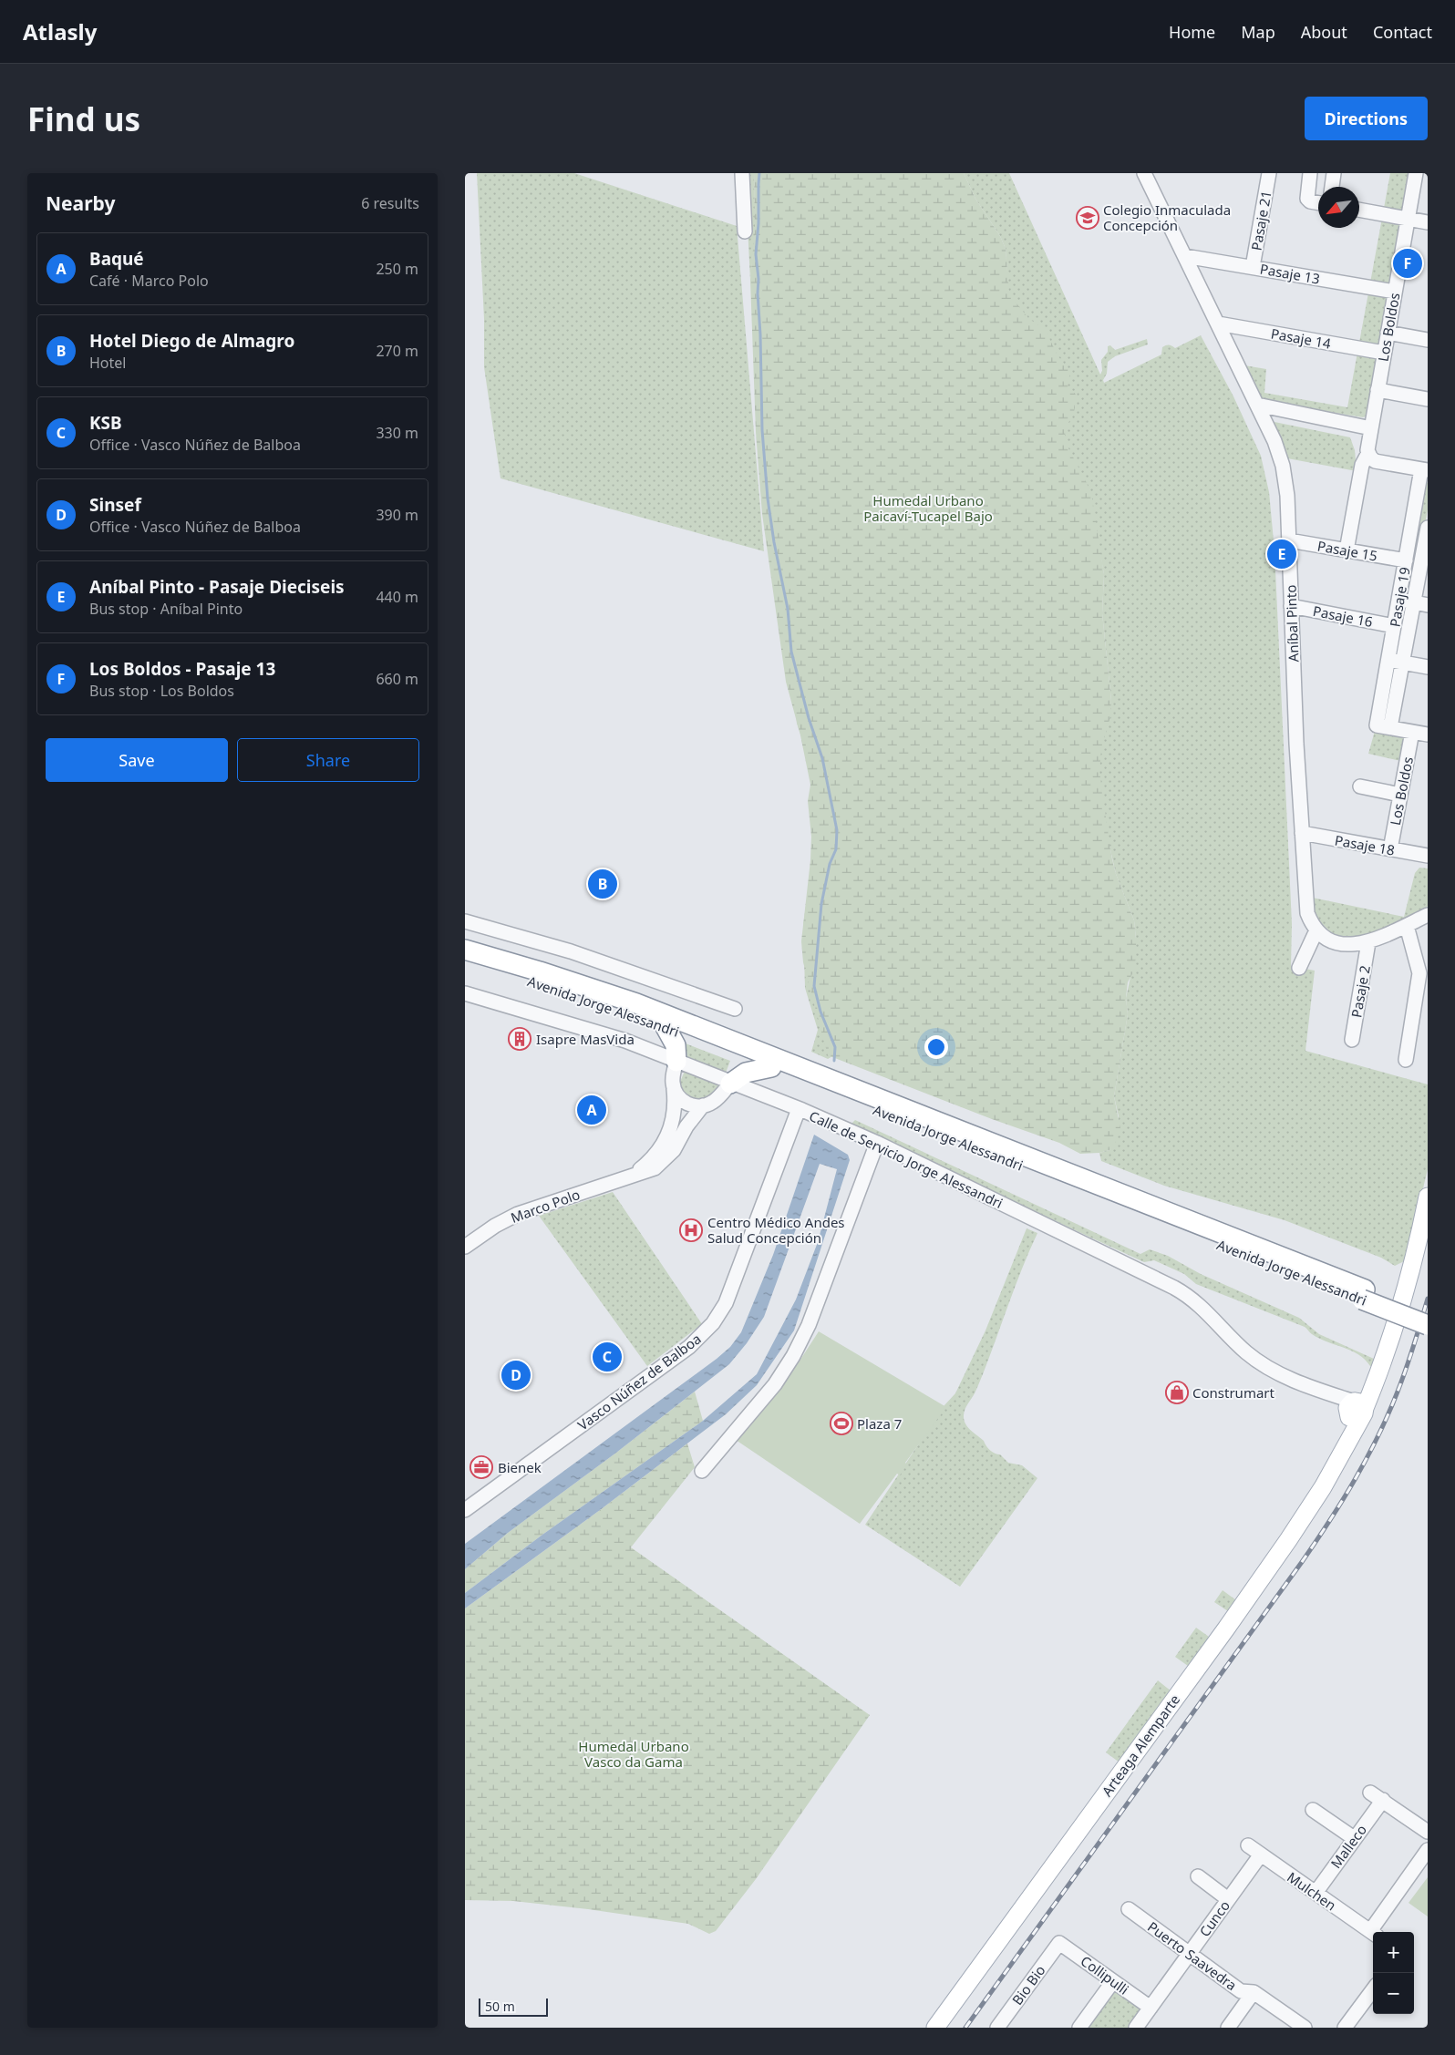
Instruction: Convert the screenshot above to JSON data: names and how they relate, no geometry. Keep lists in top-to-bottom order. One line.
{"streets":{"highway":["Avenida Jorge Alessandri"],"main road":["Arteaga Alemparte"],"street":["Pasaje 21","Pasaje 13","Los Boldos","Pasaje 14","Pasaje 15","Pasaje 19","Pasaje 16","Aníbal Pinto","Pasaje 18","Pasaje 2","Calle de Servicio Jorge Alessandri","Marco Polo","Vasco Núñez de Balboa","Malleco","Mulchen","Cunco","Puerto Saavedra","Collipulli","Bio Bio"]},"crossings":[["Pasaje 21","Pasaje 13"],["Pasaje 13","Los Boldos"],["Pasaje 13","Aníbal Pinto"],["Los Boldos","Pasaje 14"],["Los Boldos","Pasaje 18"],["Pasaje 14","Aníbal Pinto"],["Pasaje 15","Pasaje 19"],["Pasaje 15","Aníbal Pinto"],["Pasaje 19","Pasaje 16"],["Pasaje 16","Aníbal Pinto"],["Aníbal Pinto","Pasaje 18"],["Calle de Servicio Jorge Alessandri","Marco Polo"],["Calle de Servicio Jorge Alessandri","Vasco Núñez de Balboa"],["Calle de Servicio Jorge Alessandri","Arteaga Alemparte"],["Malleco","Mulchen"],["Mulchen","Cunco"],["Cunco","Puerto Saavedra"],["Cunco","Collipulli"],["Collipulli","Bio Bio"]],"parks":["Humedal Urbano Paicaví-Tucapel Bajo","Humedal Urbano Vasco da Gama"],"places":{"school or university":["Colegio Inmaculada Concepción"],"building":["Isapre MasVida"],"hospital":["Centro Médico Andes Salud Concepción"],"shop":["Construmart"],"sports":["Plaza 7"],"office":["Bienek"]},"scale_bar":"50 m","north":"bottom left","page":{"header":"Atlasly","nav":["Home","Map","About","Contact"],"buttons":["Directions",["Save","Share"]],"title":"Find us","heading":["Nearby","6 results"],"list":[{"mark":"A","name":"Baqué","note":"Café · Marco Polo","value":"250 m"},{"mark":"B","name":"Hotel Diego de Almagro","note":"Hotel","value":"270 m"},{"mark":"C","name":"KSB","note":"Office · Vasco Núñez de Balboa","value":"330 m"},{"mark":"D","name":"Sinsef","note":"Office · Vasco Núñez de Balboa","value":"390 m"},{"mark":"E","name":"Aníbal Pinto - Pasaje Dieciseis","note":"Bus stop · Aníbal Pinto","value":"440 m"},{"mark":"F","name":"Los Boldos - Pasaje 13","note":"Bus stop · Los Boldos","value":"660 m"}],"pins":["F","E","B","A","C","D"],"map_buttons":["+","−"],"scale":"50 m"}}
